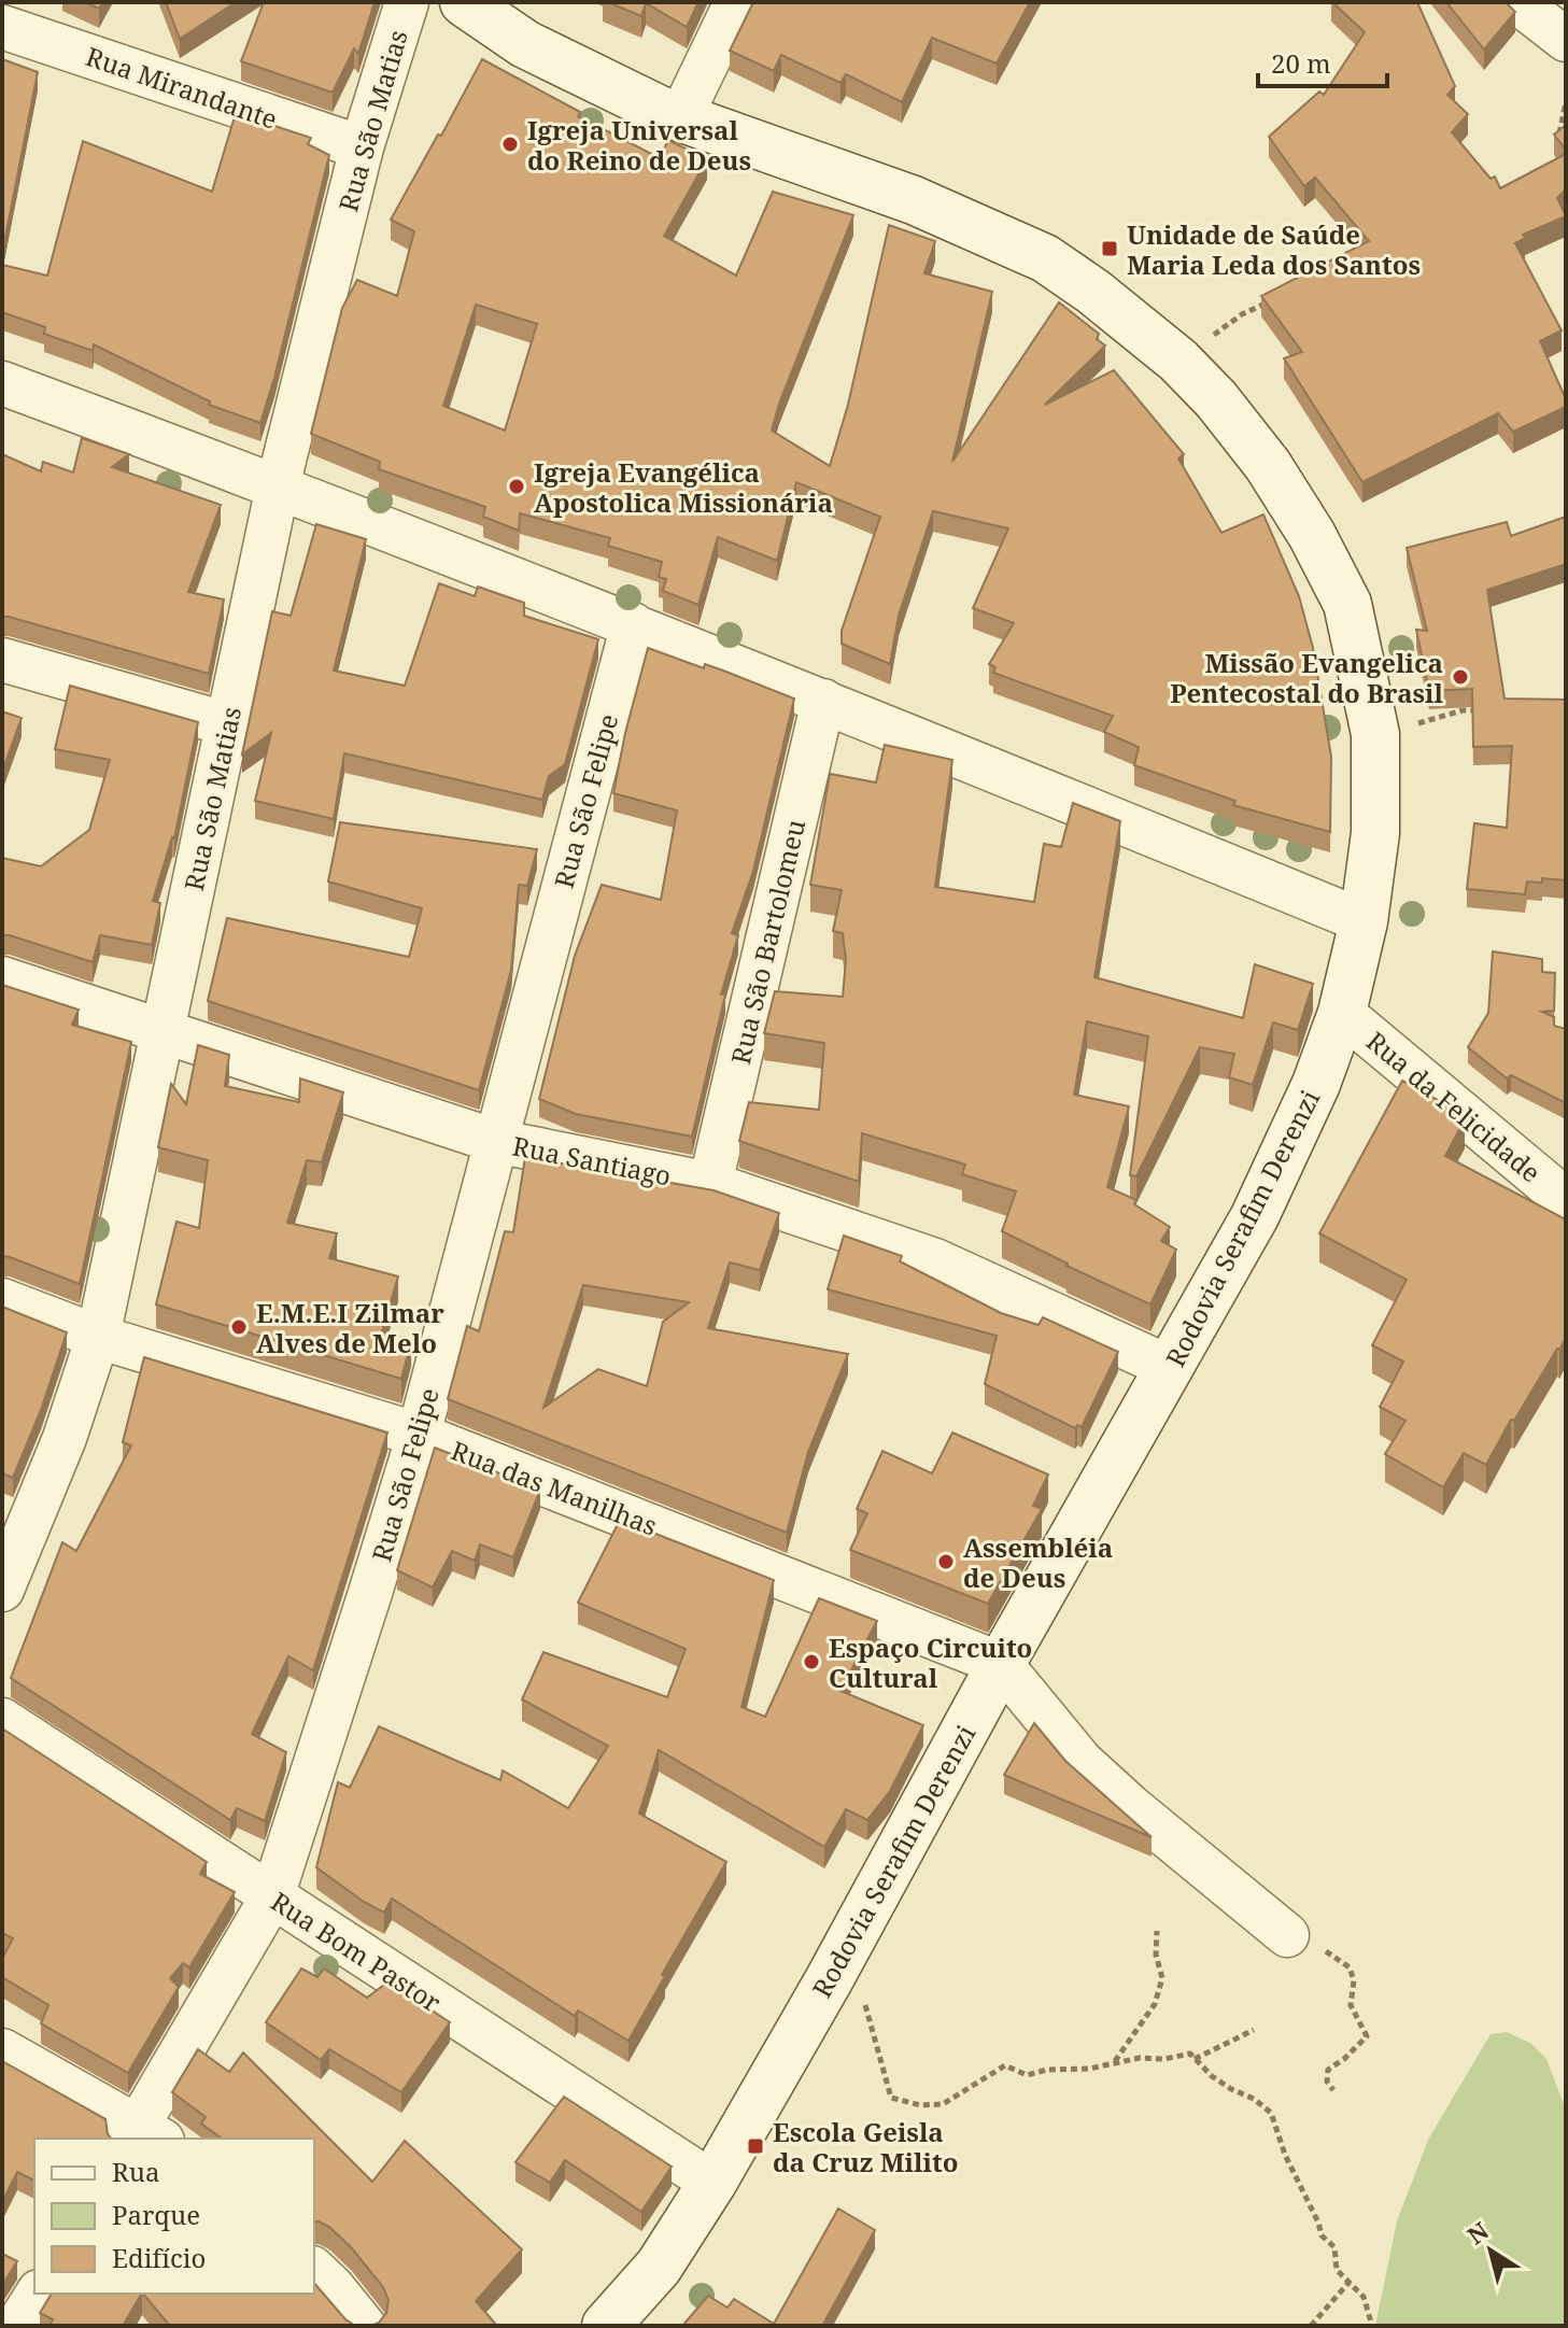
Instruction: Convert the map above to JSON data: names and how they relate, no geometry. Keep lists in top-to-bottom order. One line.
{"streets":{"main road":["Rodovia Serafim Derenzi"],"street":["Rua Mirandante","Rua São Matias","Rua São Felipe","Rua São Bartolomeu","Rua da Felicidade","Rua Santiago","Rua das Manilhas","Rua Bom Pastor"]},"crossings":[["Rua Mirandante","Rua São Matias"],["Rua São Matias","Rua Santiago"],["Rua São Matias","Rua das Manilhas"],["Rua São Felipe","Rua Santiago"],["Rua São Felipe","Rua das Manilhas"],["Rua São Felipe","Rua Bom Pastor"],["Rua São Bartolomeu","Rua Santiago"],["Rua da Felicidade","Rodovia Serafim Derenzi"],["Rua Santiago","Rodovia Serafim Derenzi"],["Rodovia Serafim Derenzi","Rua das Manilhas"],["Rodovia Serafim Derenzi","Rua Bom Pastor"]],"places":{"other":["Igreja Universal do Reino de Deus","Igreja Evangélica Apostolica Missionária","Missão Evangelica Pentecostal do Brasil","E.M.E.I Zilmar Alves de Melo","Assembléia de Deus","Espaço Circuito Cultural"],"transit":["Unidade de Saúde Maria Leda dos Santos","Escola Geisla da Cruz Milito"]},"legend":["Rua","Parque","Edifício"],"scale_bar":"20 m","north":"top left"}
